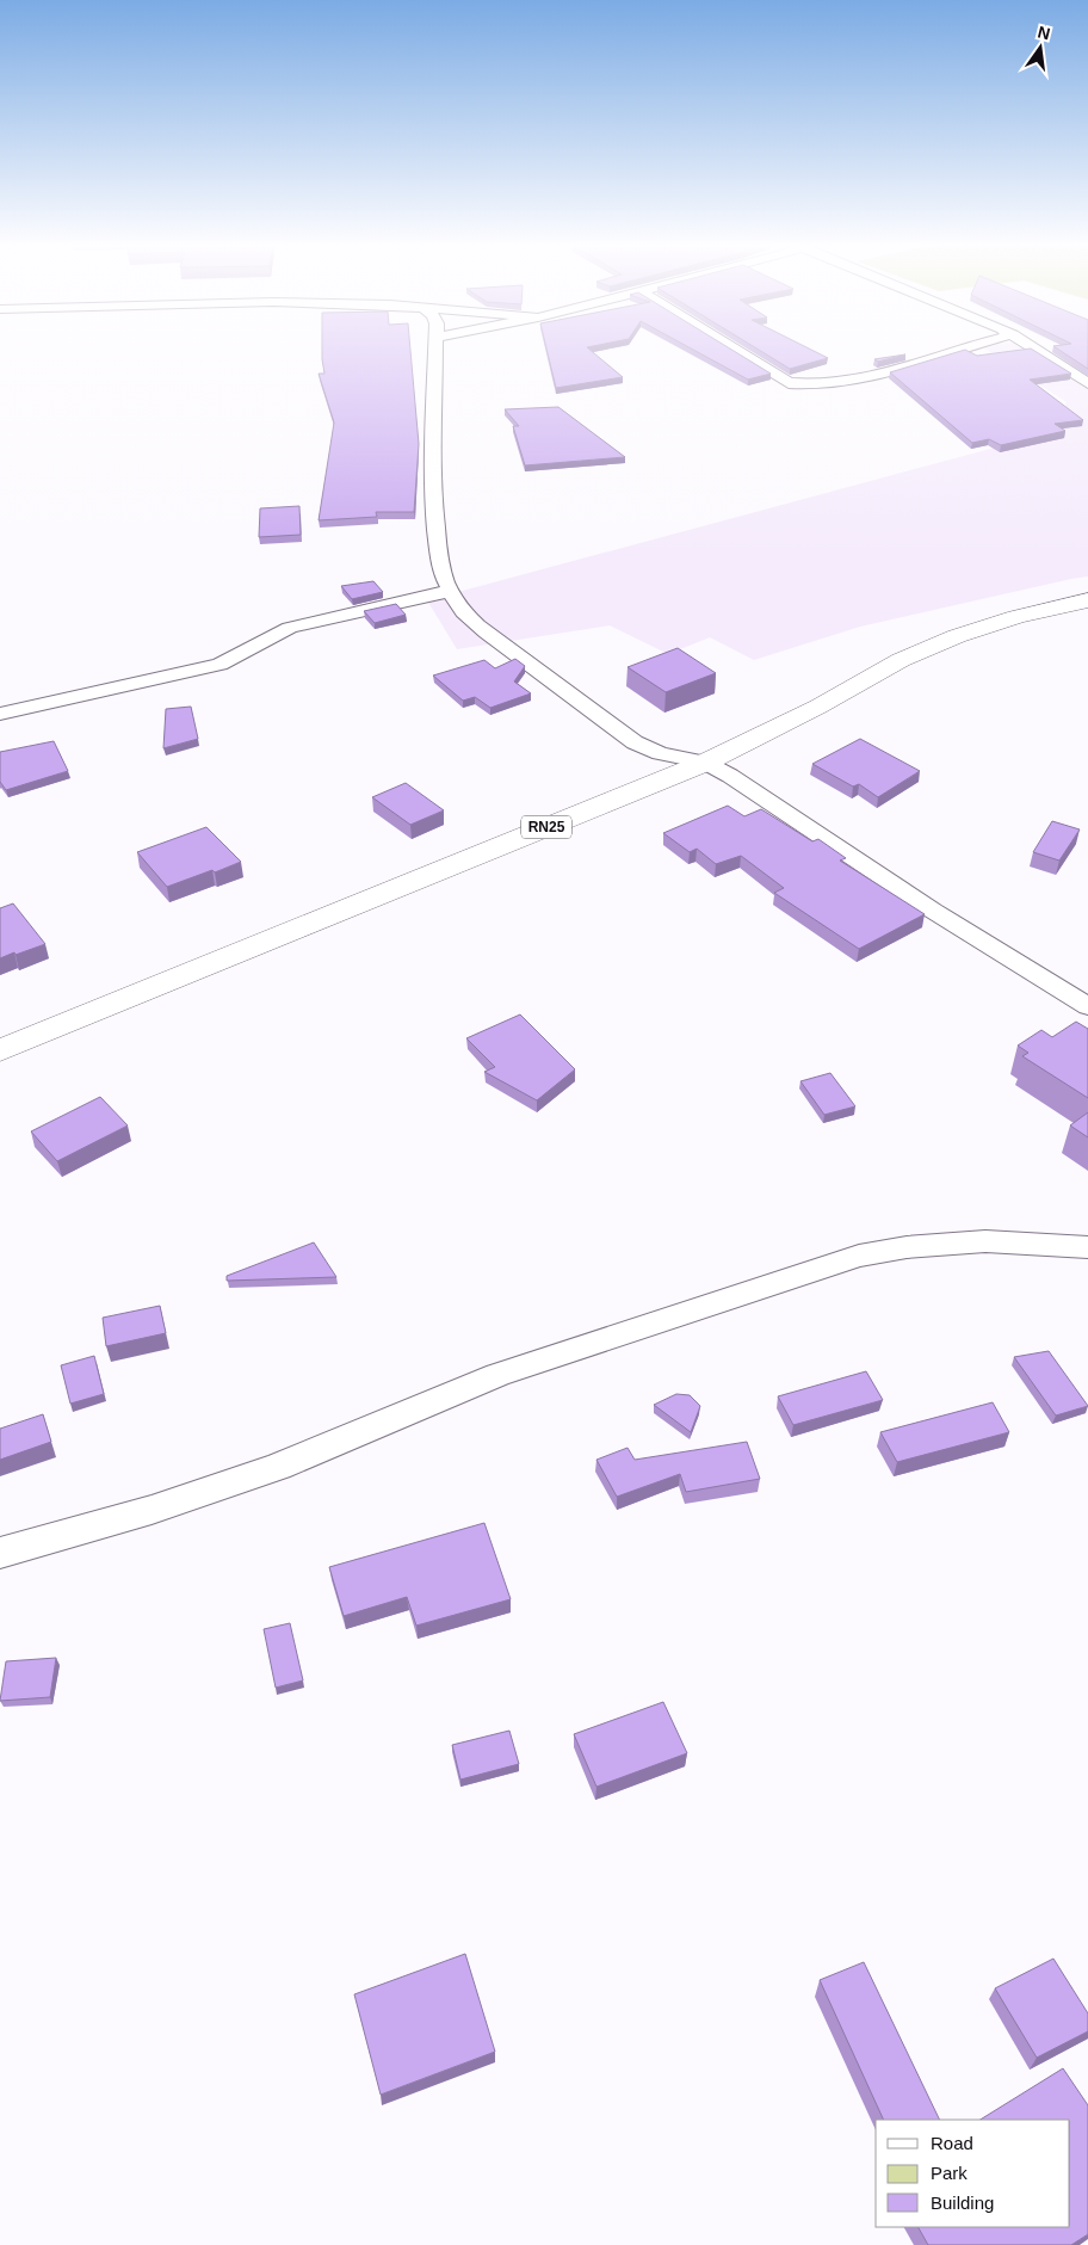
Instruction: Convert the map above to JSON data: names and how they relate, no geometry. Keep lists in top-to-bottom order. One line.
{"streets":{"main road":["RN25"]},"legend":["Road","Park","Building"],"north":"top"}
